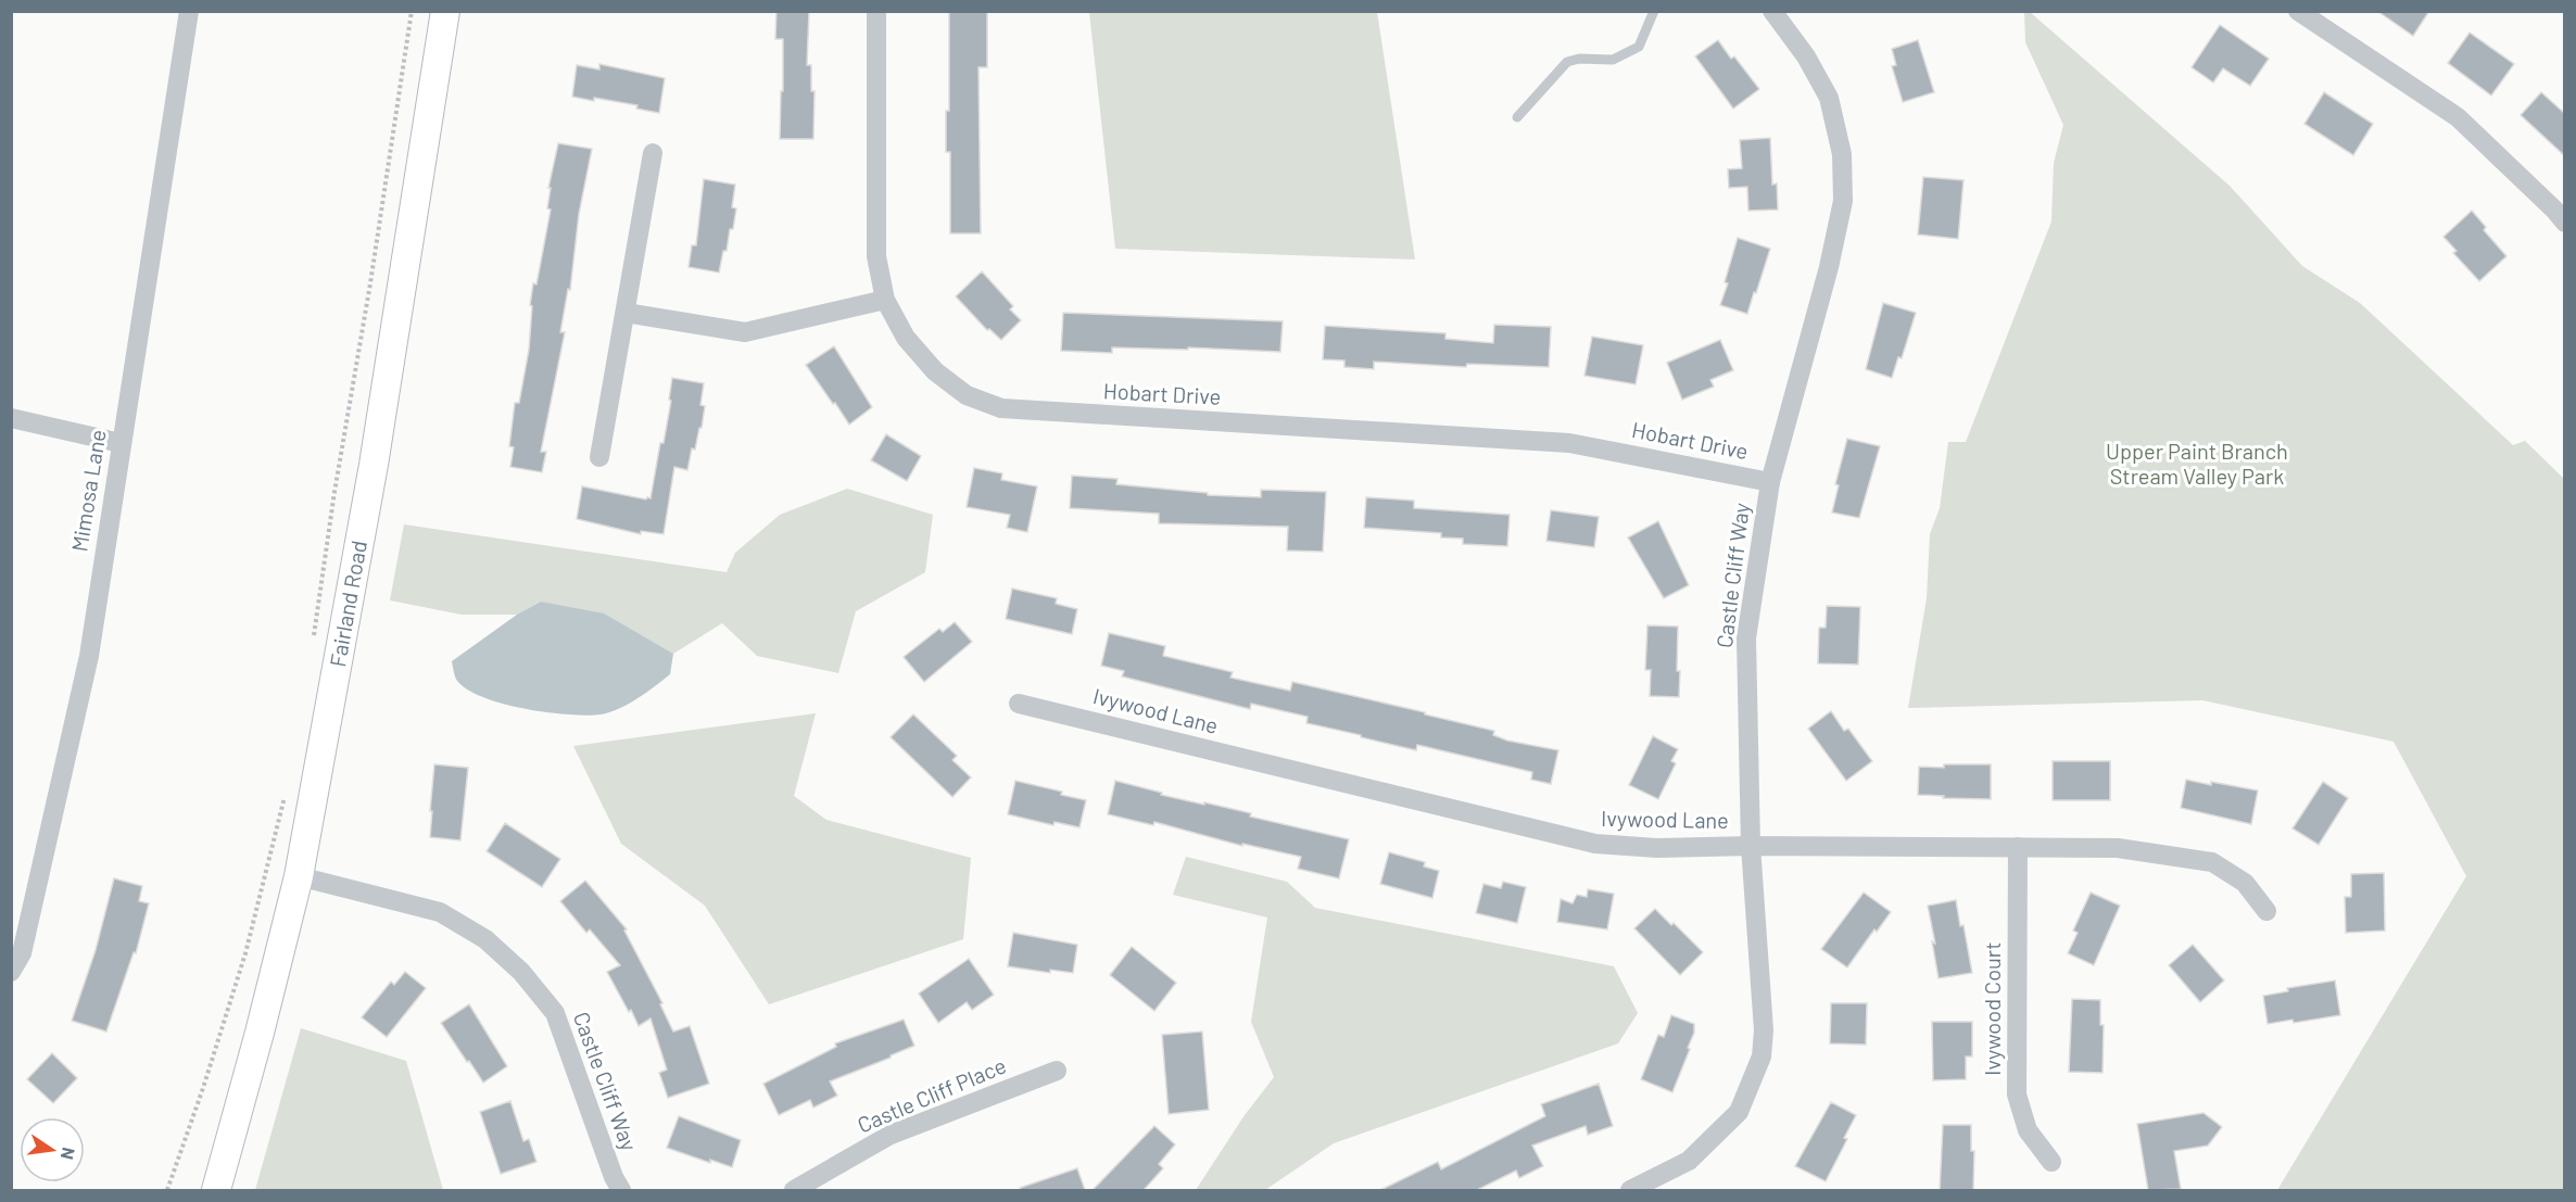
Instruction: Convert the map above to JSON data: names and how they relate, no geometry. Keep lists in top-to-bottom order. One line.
{"streets":{"main road":["Fairland Road"],"street":["Hobart Drive","Mimosa Lane","Castle Cliff Way","Ivywood Lane","Ivywood Court","Castle Cliff Place"]},"crossings":[["Hobart Drive","Castle Cliff Way"],["Castle Cliff Way","Fairland Road"],["Castle Cliff Way","Ivywood Lane"],["Ivywood Lane","Ivywood Court"]],"parks":["Upper Paint Branch Stream Valley Park"],"north":"right"}
